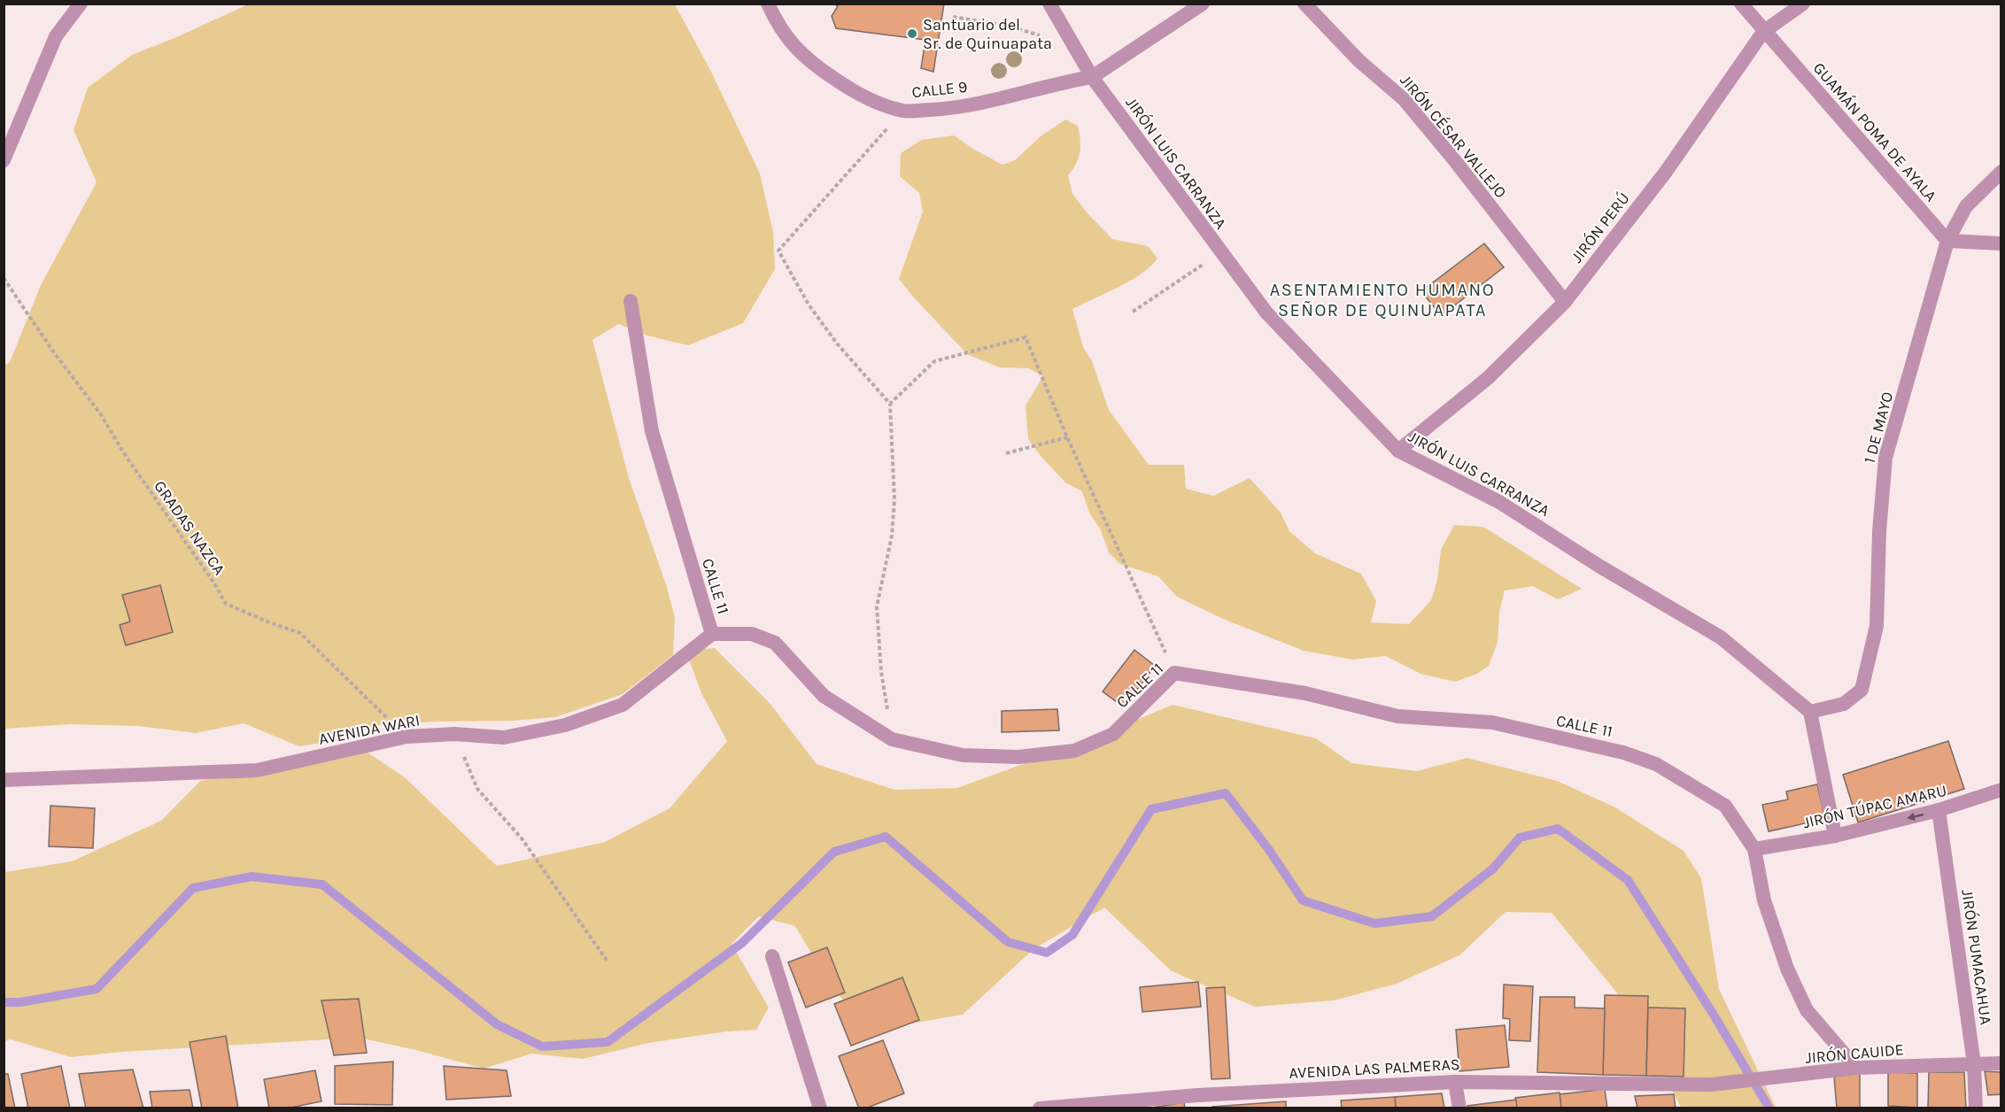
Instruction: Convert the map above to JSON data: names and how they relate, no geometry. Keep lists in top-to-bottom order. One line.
{"streets":{"street":["CALLE 9","GUAMÁN POMA DE AYALA","JIRÓN CÉSAR VALLEJO","JIRÓN LUIS CARRANZA","JIRÓN PERÚ","1 DE MAYO","CALLE 11","AVENIDA WARI","JIRÓN TÚPAC AMARU","JIRÓN PUMACAHUA","JIRÓN CAUIDE","AVENIDA LAS PALMERAS"],"path":["GRADAS NAZCA"]},"crossings":[["CALLE 9","JIRÓN LUIS CARRANZA"],["GUAMÁN POMA DE AYALA","JIRÓN PERÚ"],["GUAMÁN POMA DE AYALA","1 DE MAYO"],["JIRÓN CÉSAR VALLEJO","JIRÓN PERÚ"],["JIRÓN LUIS CARRANZA","JIRÓN PERÚ"],["JIRÓN LUIS CARRANZA","1 DE MAYO"],["GRADAS NAZCA","AVENIDA WARI"],["CALLE 11","AVENIDA WARI"],["CALLE 11","JIRÓN TÚPAC AMARU"],["CALLE 11","JIRÓN CAUIDE"],["JIRÓN TÚPAC AMARU","JIRÓN PUMACAHUA"],["JIRÓN PUMACAHUA","JIRÓN CAUIDE"],["JIRÓN CAUIDE","AVENIDA LAS PALMERAS"]],"one_way":["JIRÓN TÚPAC AMARU"],"districts":["ASENTAMIENTO HUMANO SEÑOR DE QUINUAPATA"],"places":["Santuario del Sr. de Quinuapata"]}
